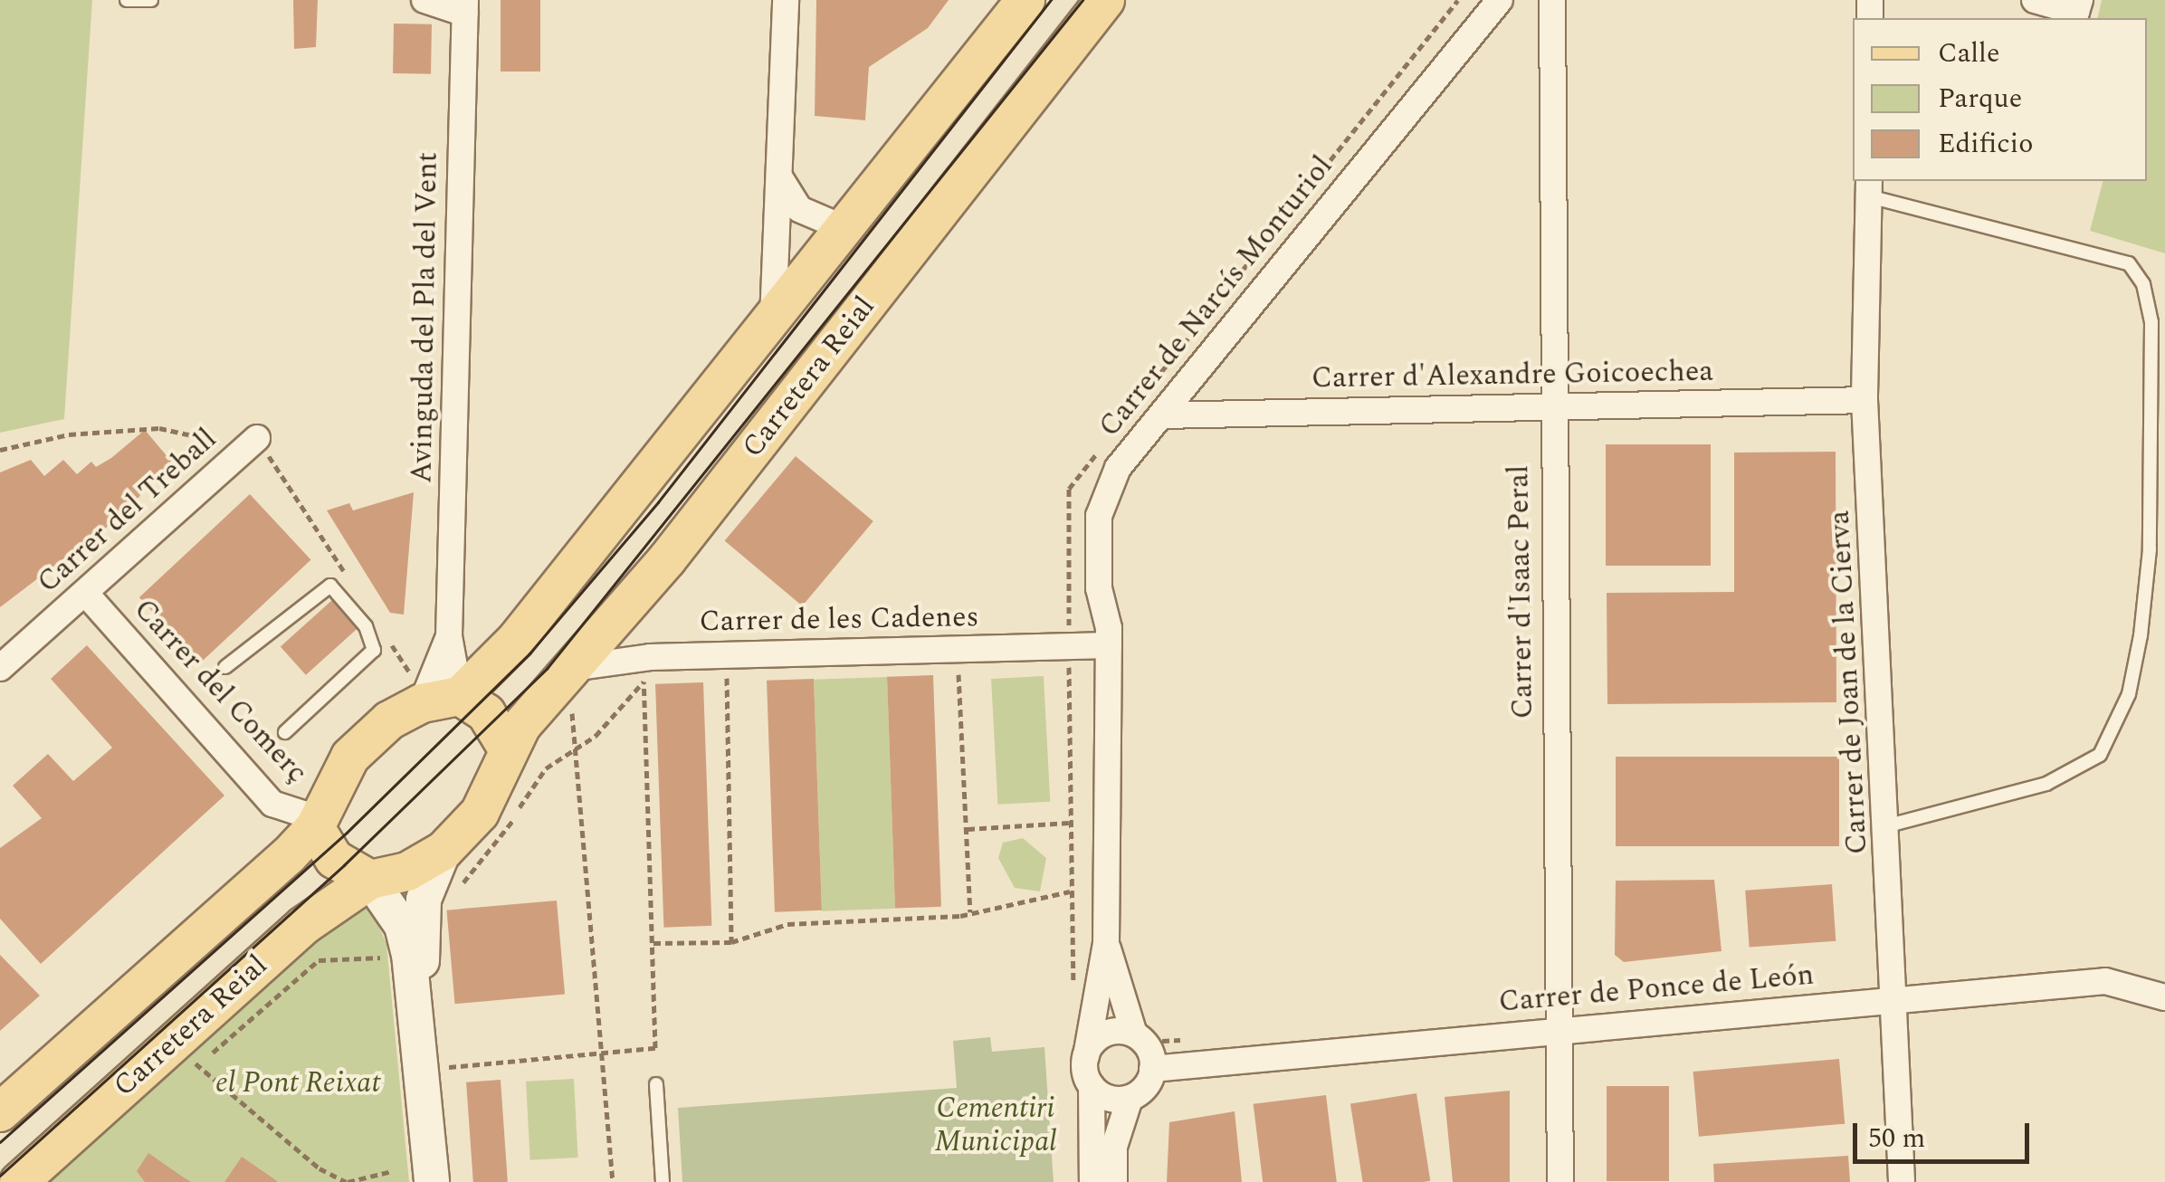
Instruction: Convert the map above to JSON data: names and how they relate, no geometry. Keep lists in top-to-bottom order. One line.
{"streets":{"main road":["Carretera Reial"],"street":["Carrer de Narcís Monturiol","Avinguda del Pla del Vent","Carrer d'Alexandre Goicoechea","Carrer del Treball","Carrer d'Isaac Peral","Carrer de les Cadenes","Carrer de Joan de la Cierva","Carrer del Comerç","Carrer de Ponce de León"]},"crossings":[["Carrer de Narcís Monturiol","Carrer d'Alexandre Goicoechea"],["Carrer de Narcís Monturiol","Carrer de les Cadenes"],["Carrer de Narcís Monturiol","Carrer de Ponce de León"],["Avinguda del Pla del Vent","Carretera Reial"],["Avinguda del Pla del Vent","Carrer del Comerç"],["Carrer d'Alexandre Goicoechea","Carrer d'Isaac Peral"],["Carrer d'Alexandre Goicoechea","Carrer de Joan de la Cierva"],["Carretera Reial","Carrer de les Cadenes"],["Carretera Reial","Carrer del Comerç"],["Carrer del Treball","Carrer del Comerç"],["Carrer d'Isaac Peral","Carrer de Ponce de León"],["Carrer de Joan de la Cierva","Carrer de Ponce de León"]],"parks":["el Pont Reixat","Cementiri Municipal"],"legend":["Calle","Parque","Edificio"],"scale_bar":"50 m"}
